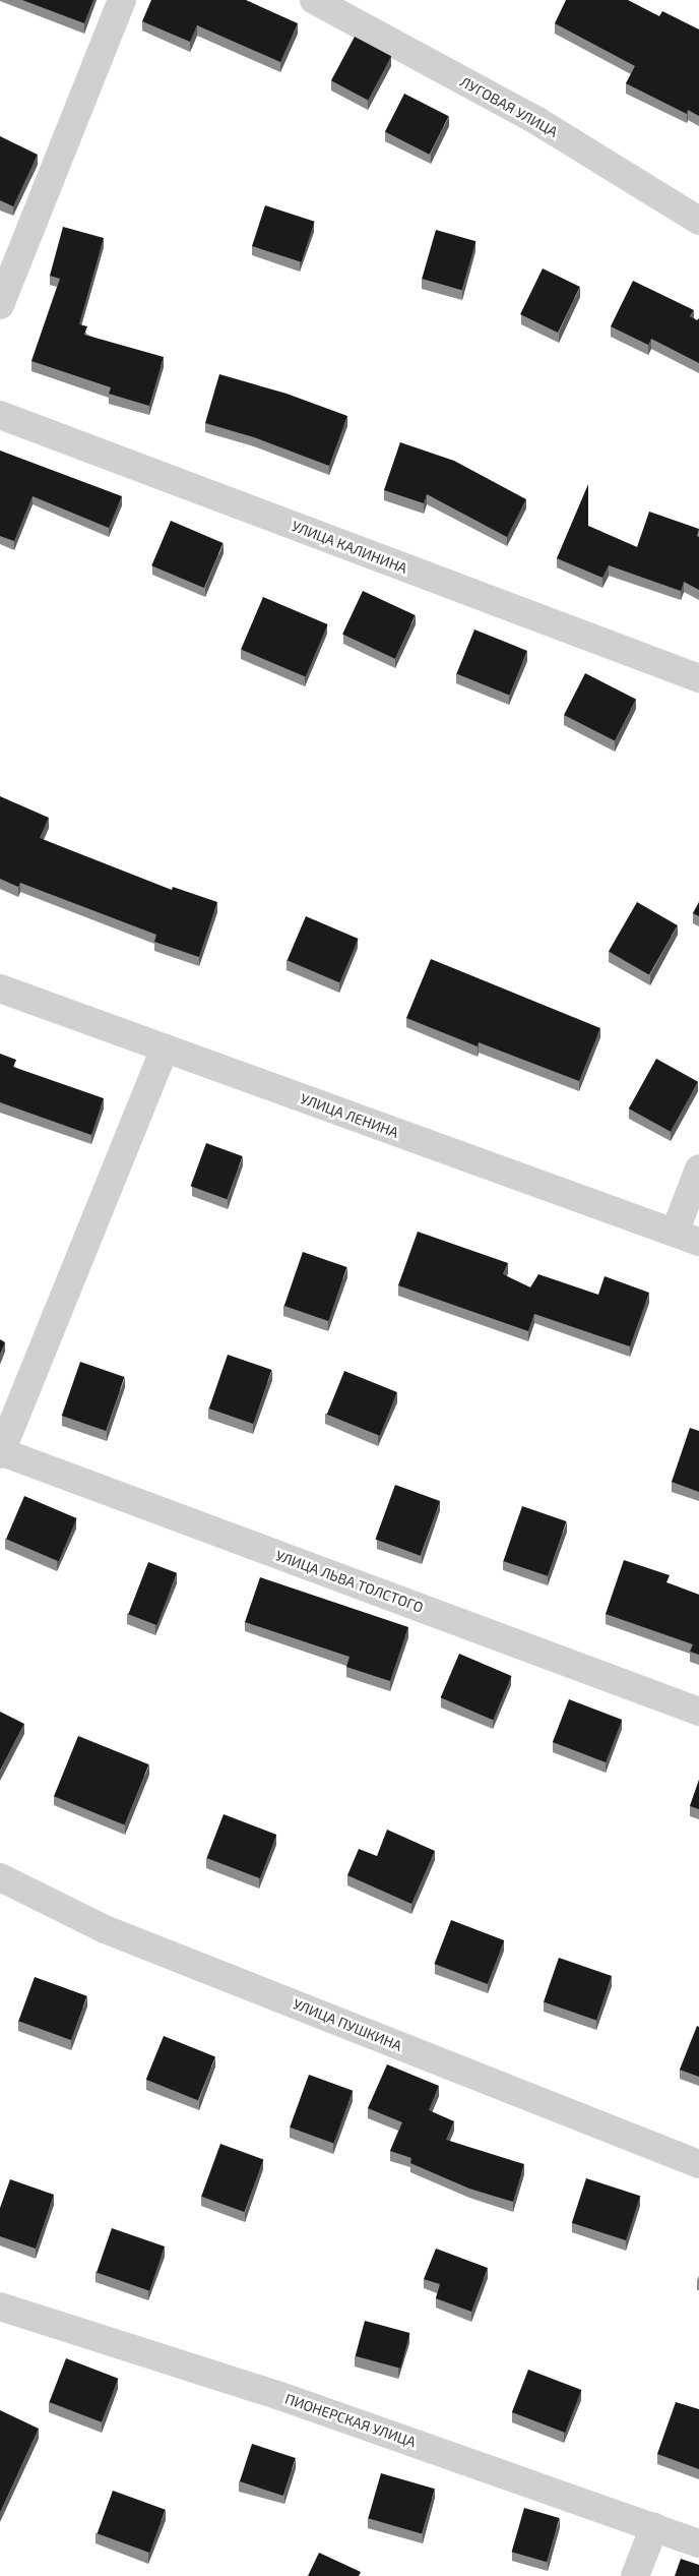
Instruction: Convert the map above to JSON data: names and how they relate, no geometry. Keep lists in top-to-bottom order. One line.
{"streets":{"street":["ЛУГОВАЯ УЛИЦА","УЛИЦА КАЛИНИНА","УЛИЦА ЛЕНИНА","УЛИЦА ЛЬВА ТОЛСТОГО","УЛИЦА ПУШКИНА","ПИОНЕРСКАЯ УЛИЦА"]}}
